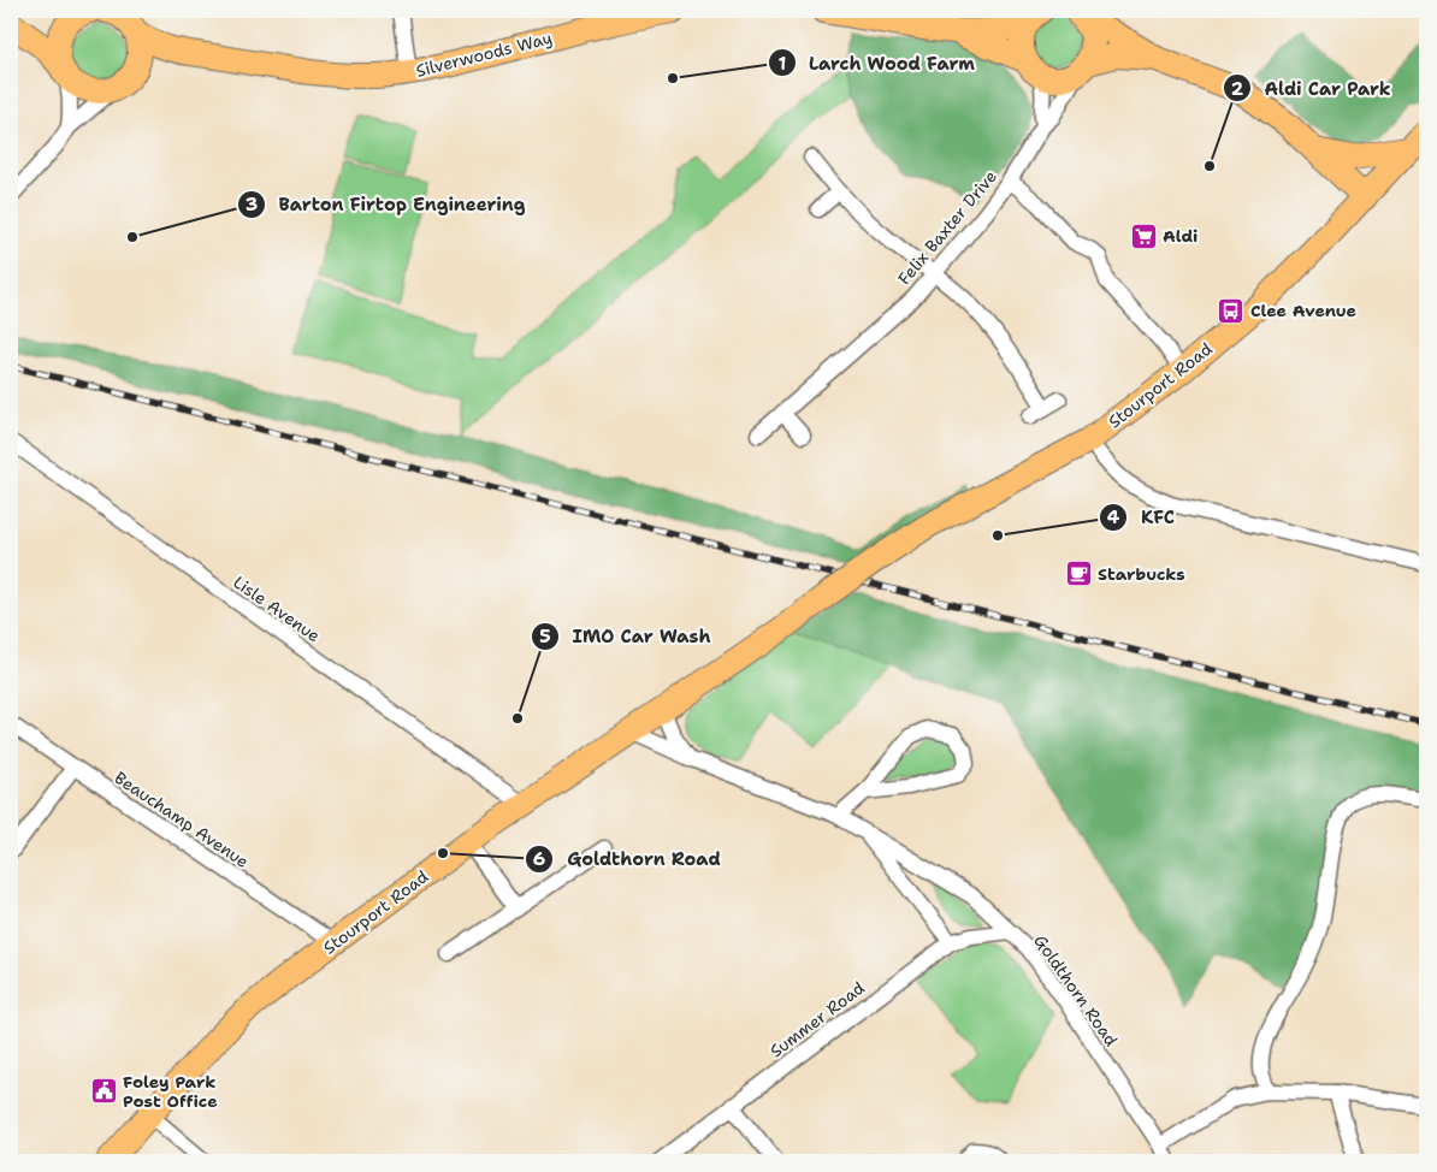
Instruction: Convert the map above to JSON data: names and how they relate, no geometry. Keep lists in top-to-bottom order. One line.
{"streets":{"main road":["Silverwoods Way","Stourport Road"],"street":["Felix Baxter Drive","Lisle Avenue","Beauchamp Avenue","Goldthorn Road","Summer Road"]},"crossings":[["Stourport Road","Lisle Avenue"],["Stourport Road","Beauchamp Avenue"],["Stourport Road","Goldthorn Road"],["Goldthorn Road","Summer Road"]],"places":{"other":["Larch Wood Farm","Aldi Car Park","Barton Firtop Engineering","KFC","IMO Car Wash","Goldthorn Road"],"supermarket":["Aldi"],"bus stop":["Clee Avenue"],"cafe":["Starbucks"],"public building":["Foley Park Post Office"]}}
